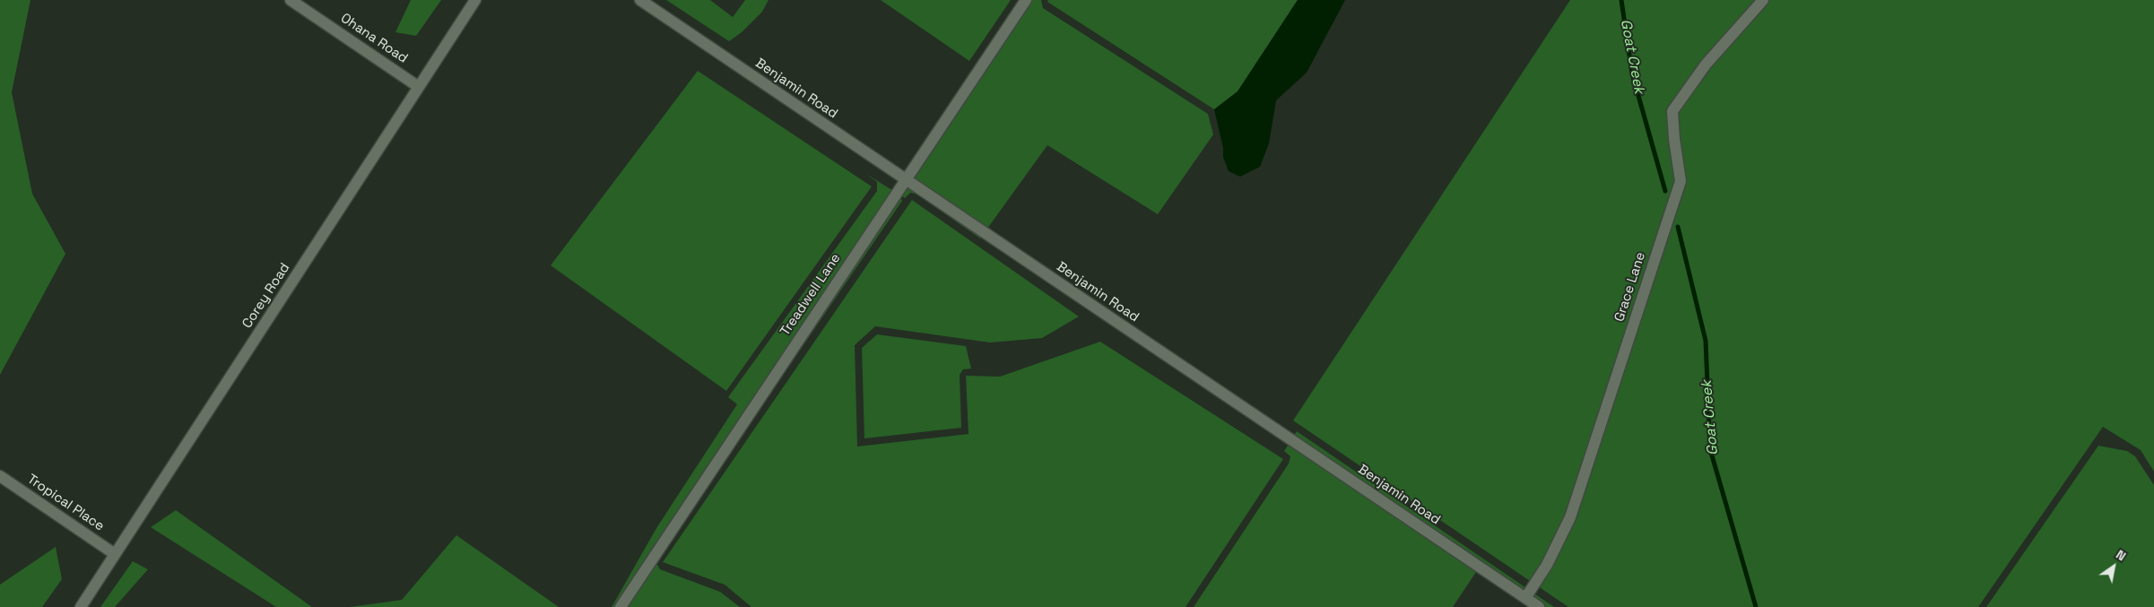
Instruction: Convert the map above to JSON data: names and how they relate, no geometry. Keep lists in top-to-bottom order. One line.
{"streets":{"street":["Ohana Road","Benjamin Road","Grace Lane","Treadwell Lane","Corey Road","Tropical Place"]},"crossings":[["Ohana Road","Corey Road"],["Benjamin Road","Grace Lane"],["Benjamin Road","Treadwell Lane"],["Corey Road","Tropical Place"]],"water":["Goat Creek"],"north":"top right"}
